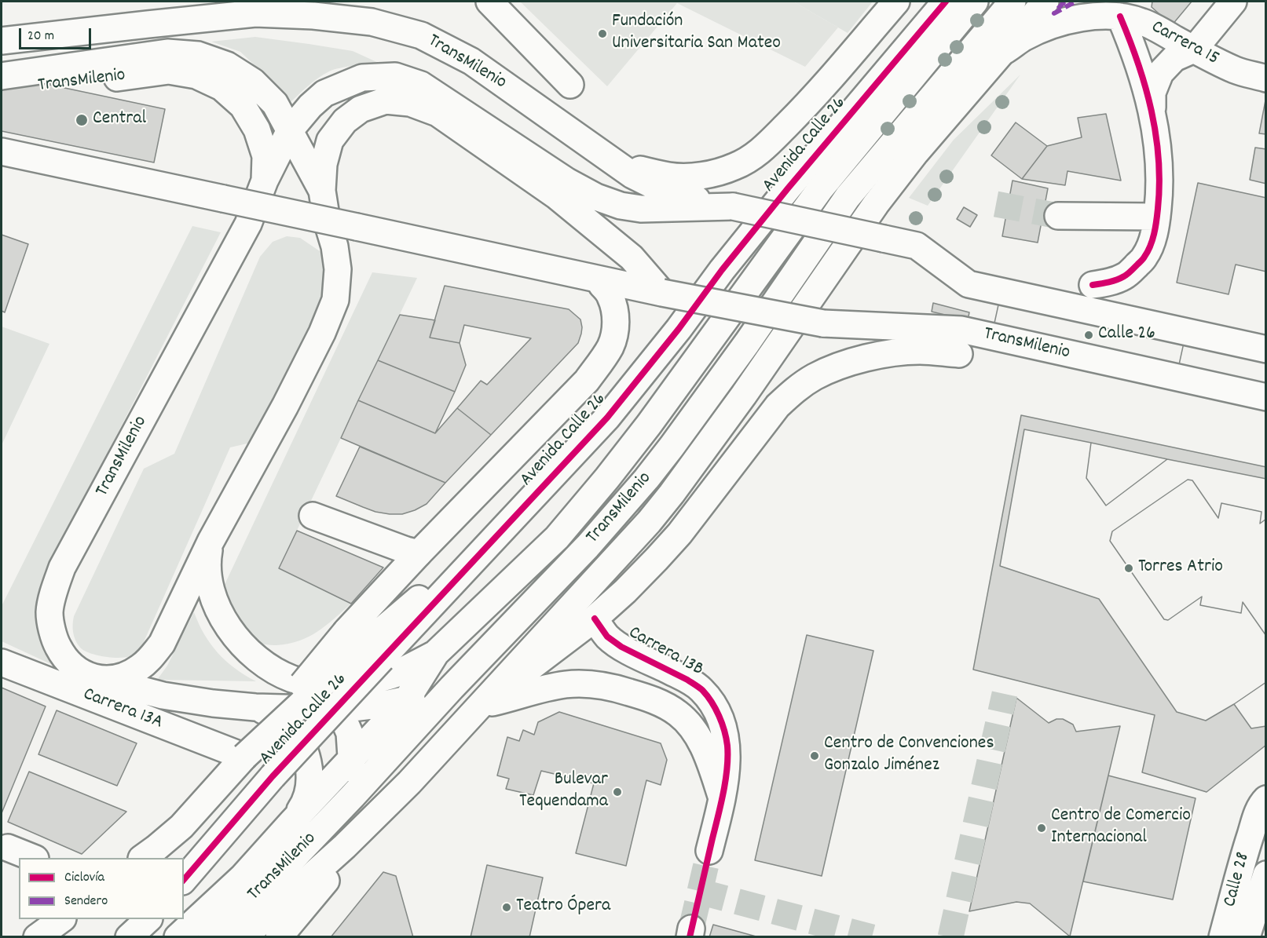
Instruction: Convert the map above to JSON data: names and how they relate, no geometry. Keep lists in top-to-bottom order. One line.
{"streets":{"main road":["Carrera 15","TransMilenio","Avenida Calle 26","Carrera 13B","Carrera 13A","Calle 28"]},"places":["Fundación Universitaria San Mateo","Central","Calle 26","Torres Atrio","Centro de Convenciones Gonzalo Jiménez","Bulevar Tequendama","Centro de Comercio Internacional","Teatro Ópera"],"legend":["Ciclovía","Sendero"],"scale_bar":"20 m"}
